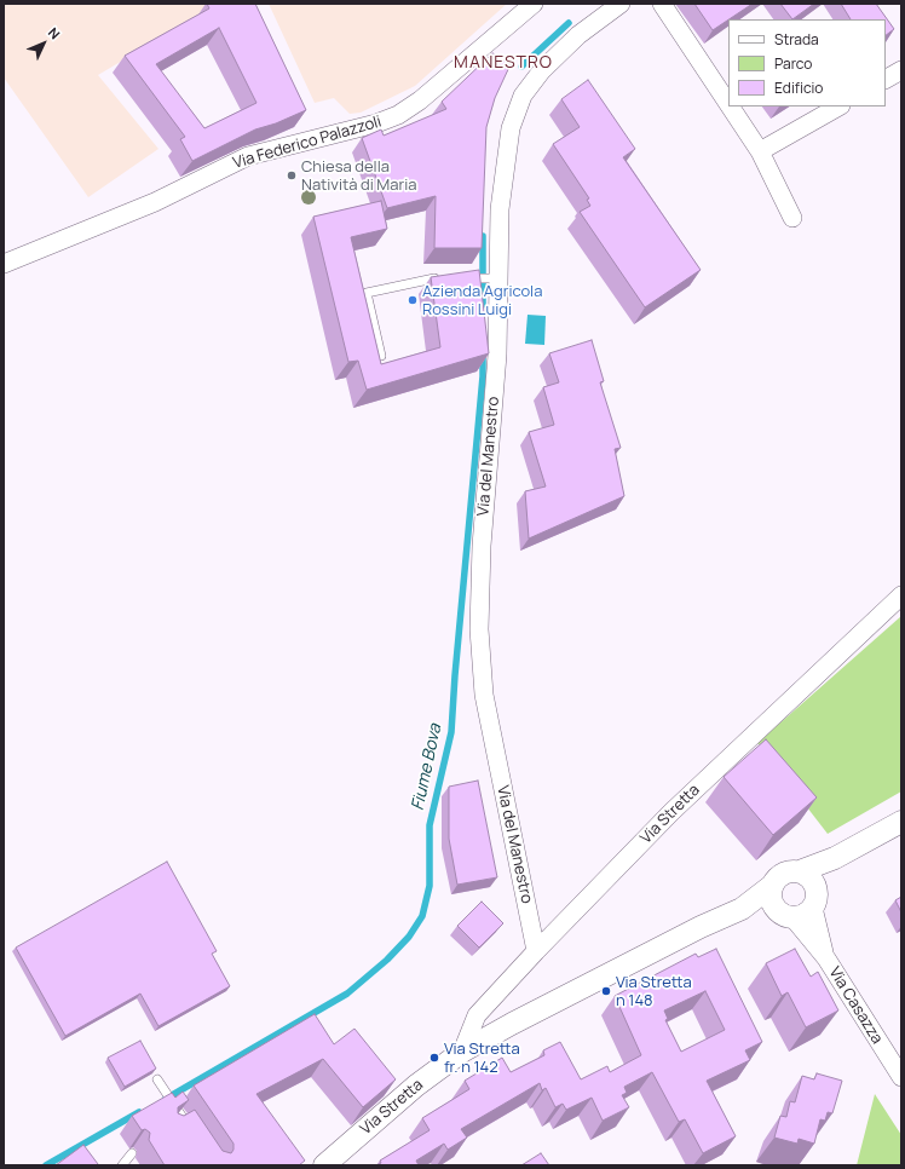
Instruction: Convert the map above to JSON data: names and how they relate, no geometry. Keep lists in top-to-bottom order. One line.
{"streets":{"street":["Via Federico Palazzoli","Via del Manestro","Via Stretta","Via Casazza"]},"crossings":[["Via del Manestro","Via Stretta"],["Via Stretta","Via Casazza"]],"districts":["MANESTRO"],"water":["Fiume Bova"],"places":["Chiesa della Natività di Maria","Azienda Agricola Rossini Luigi","Via Stretta n 148","Via Stretta fr. n 142"],"legend":["Strada","Parco","Edificio"],"north":"top right"}
